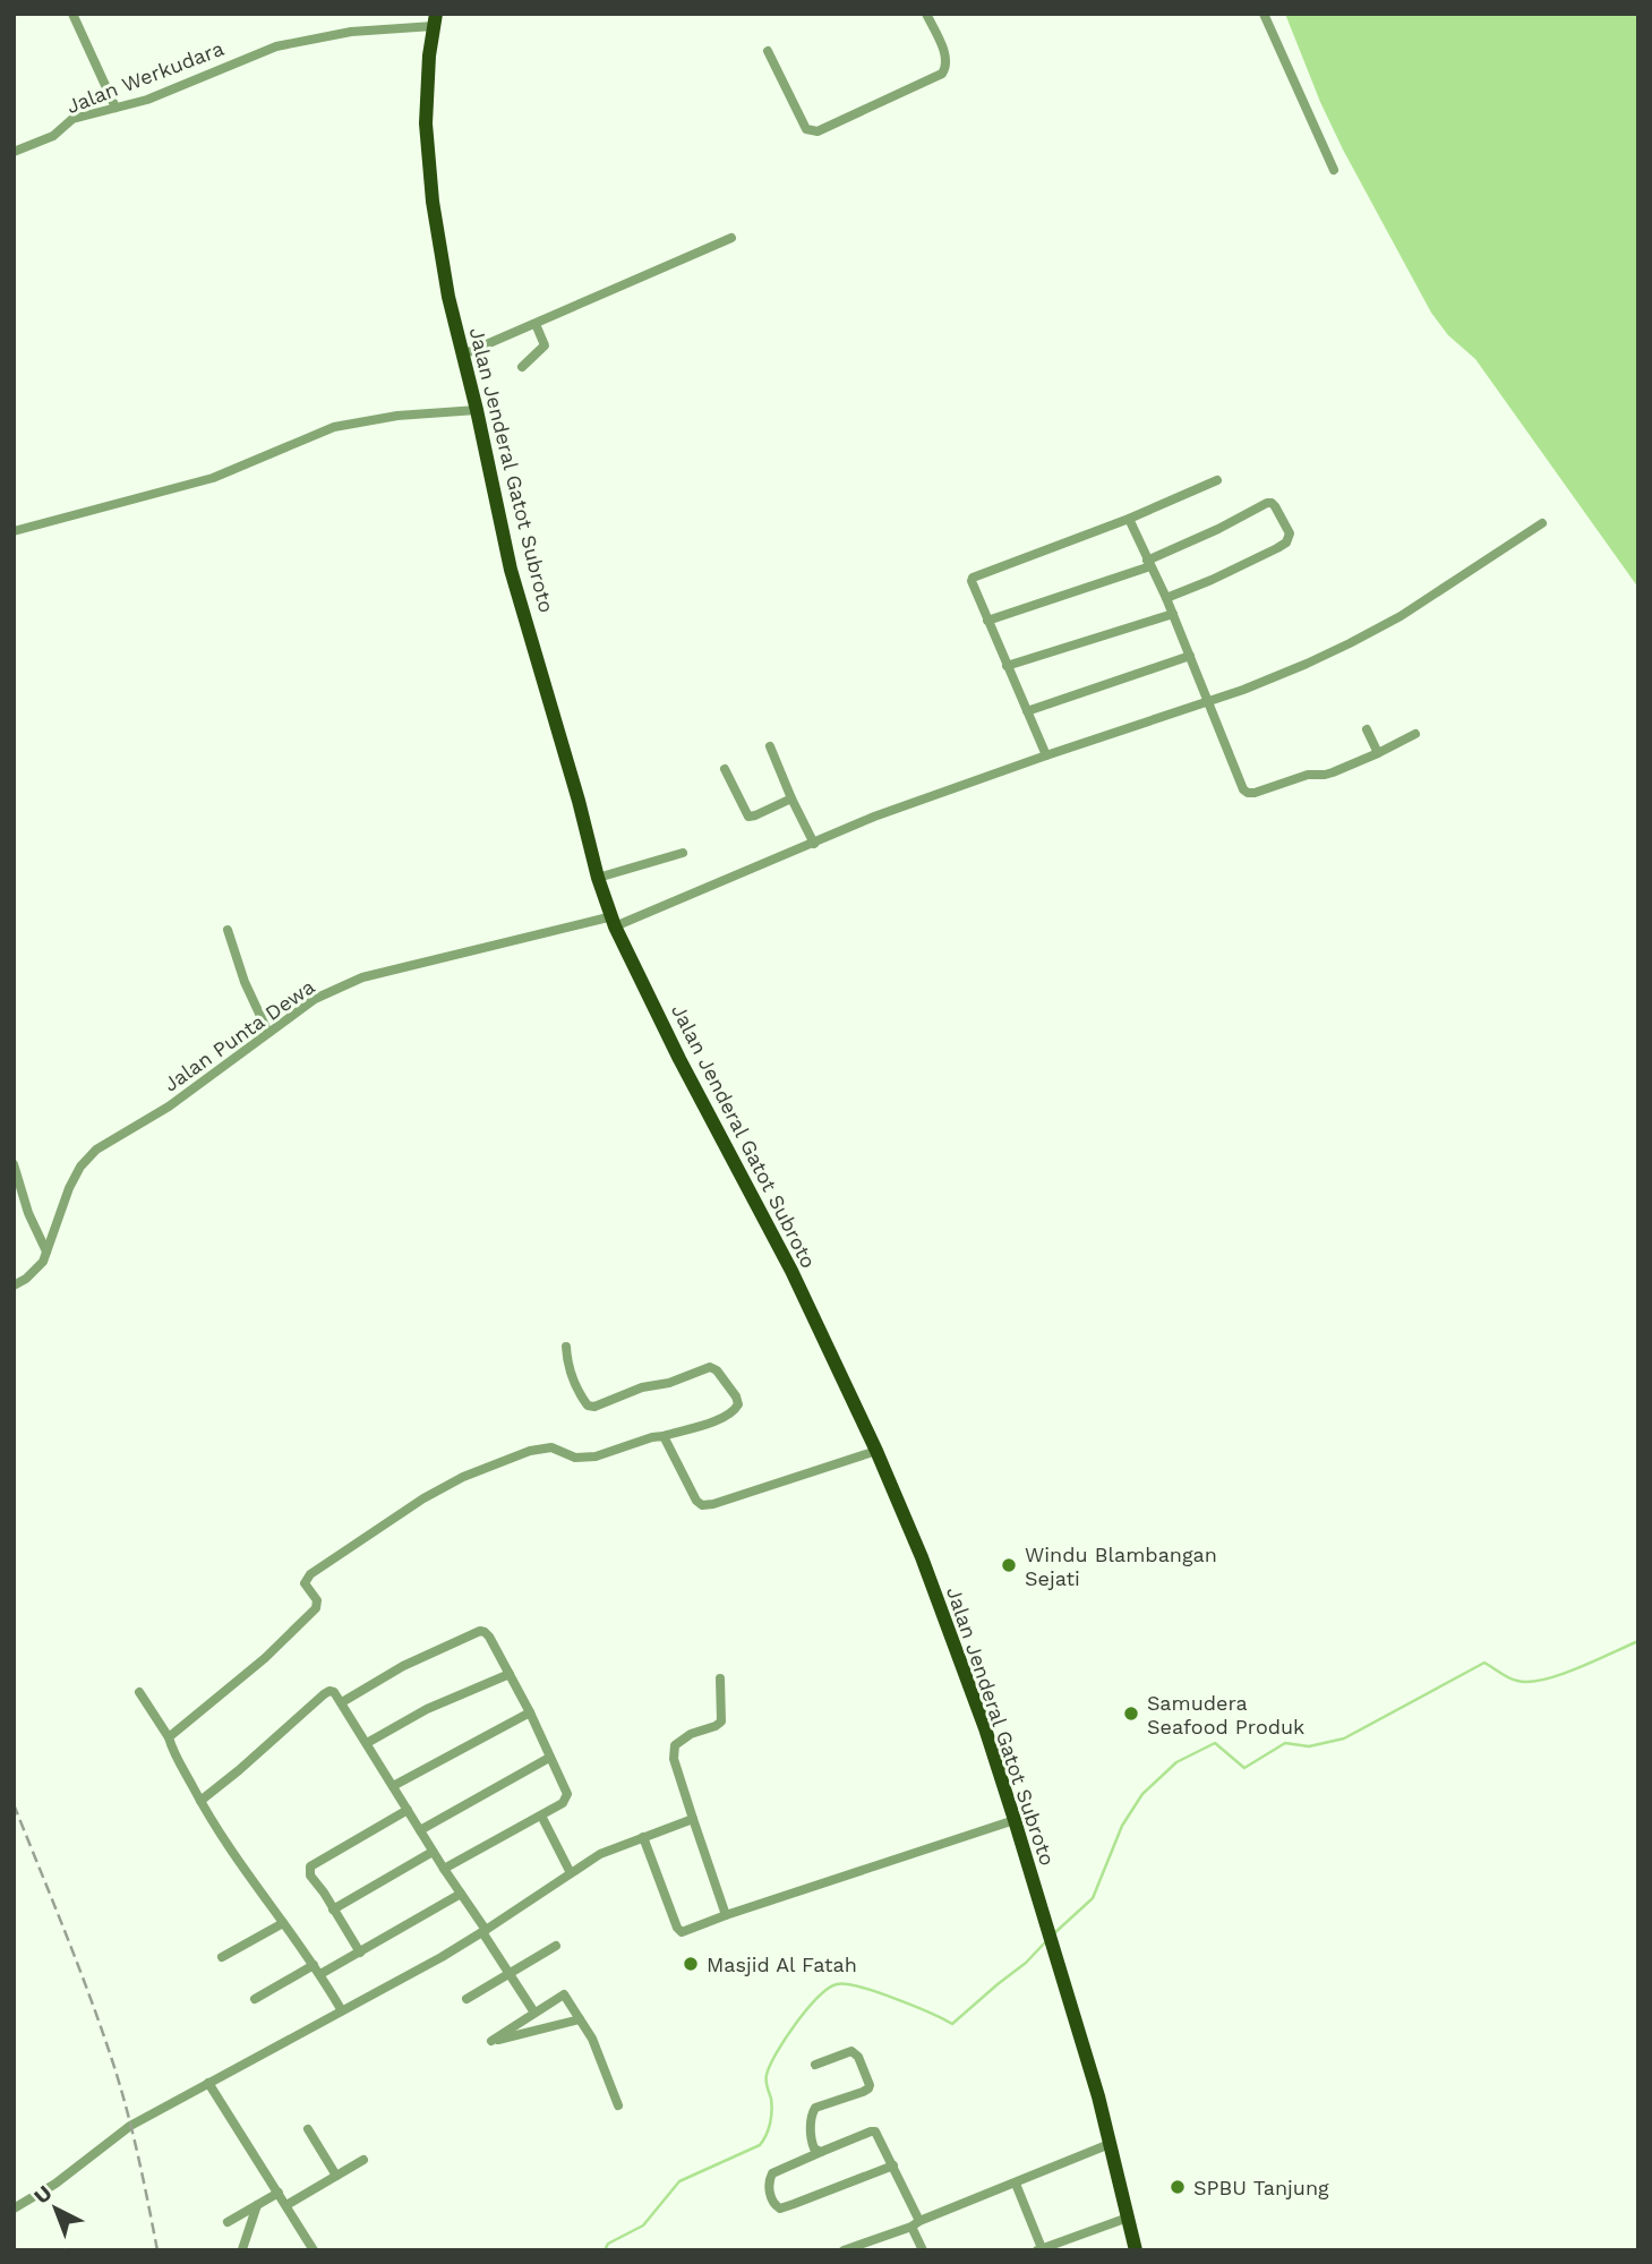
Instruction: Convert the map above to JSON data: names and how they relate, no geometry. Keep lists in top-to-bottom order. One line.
{"streets":{"highway":["Jalan Jenderal Gatot Subroto"],"street":["Jalan Werkudara","Jalan Punta Dewa"]},"crossings":[["Jalan Werkudara","Jalan Jenderal Gatot Subroto"],["Jalan Jenderal Gatot Subroto","Jalan Punta Dewa"]],"places":["Windu Blambangan Sejati","Samudera Seafood Produk","Masjid Al Fatah","SPBU Tanjung"],"north":"top left"}
